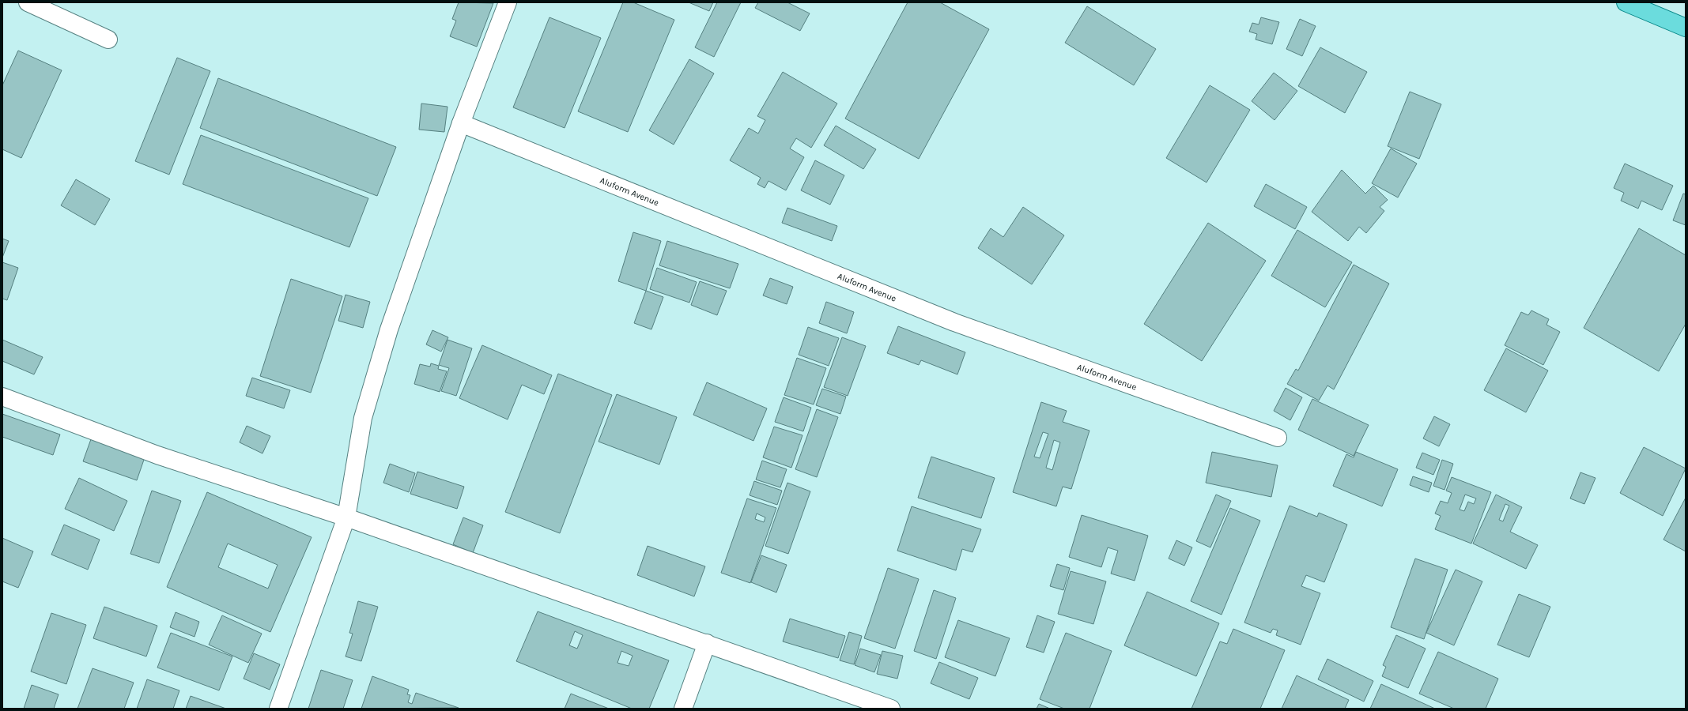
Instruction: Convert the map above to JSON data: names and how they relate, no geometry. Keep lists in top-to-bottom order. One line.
{"streets":{"street":["Aluform Avenue"]}}
